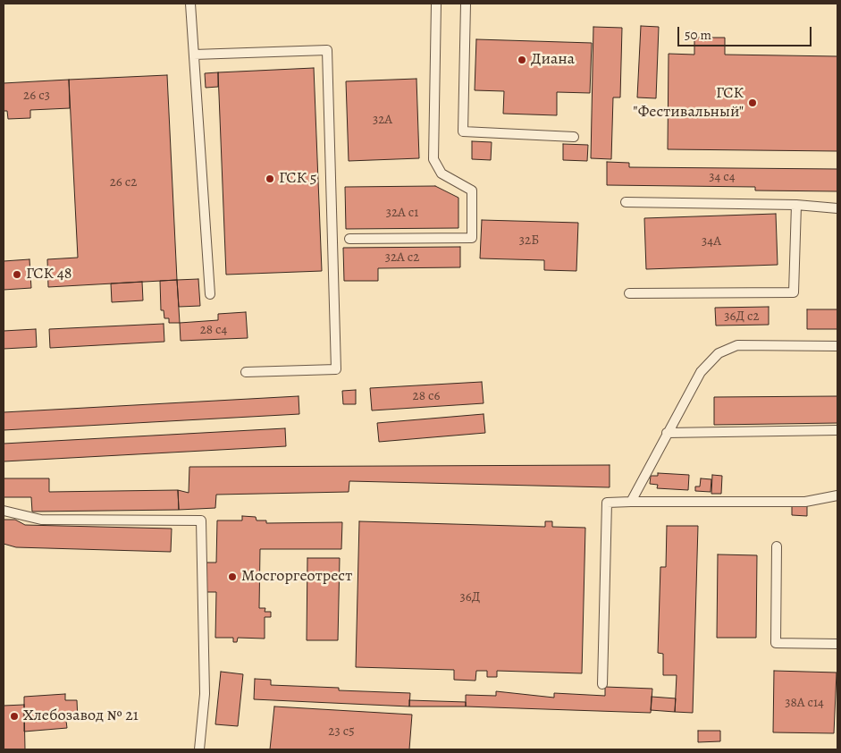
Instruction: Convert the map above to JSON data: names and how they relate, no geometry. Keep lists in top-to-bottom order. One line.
{"places":["Диана","ГСК \"Фестивальный\"","ГСК 5","ГСК 48","Мосгоргеотрест","Хлебозавод № 21"],"house_numbers":["26 с3","32А","34 с4","26 с2","32А с1","32Б","34А","32А с2","36Д с2","28 с4","28 с6","36Д","38А с14","23 с5"],"scale_bar":"50 m"}
